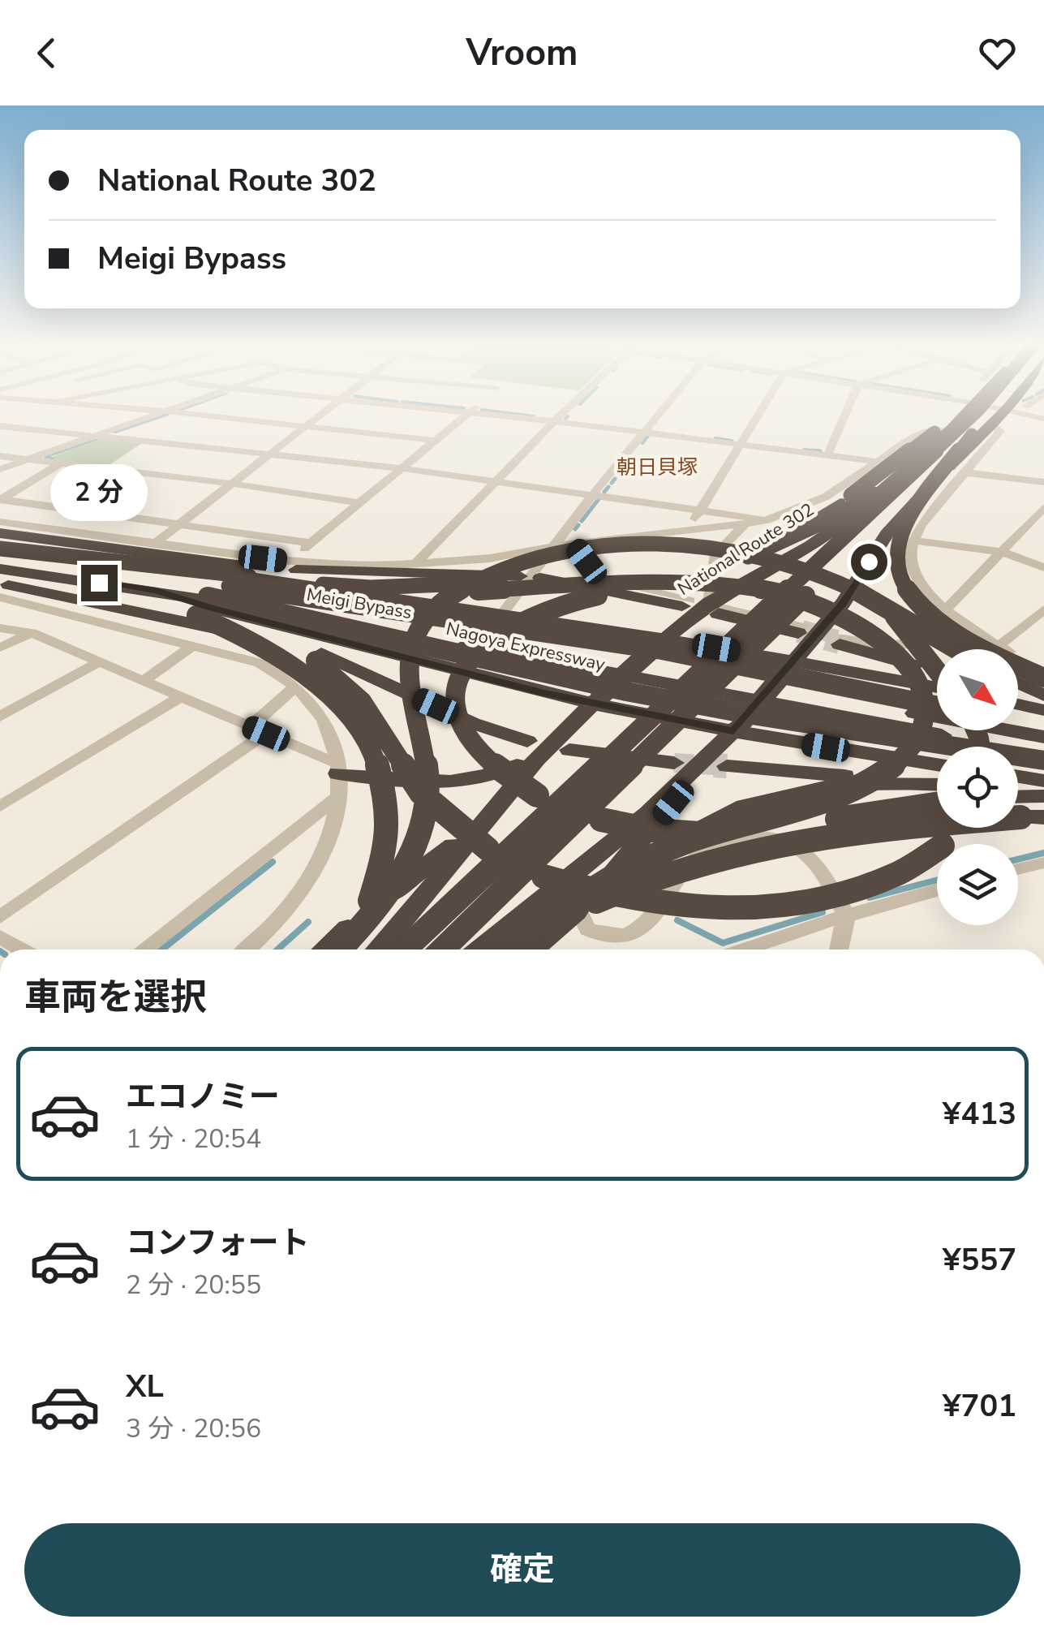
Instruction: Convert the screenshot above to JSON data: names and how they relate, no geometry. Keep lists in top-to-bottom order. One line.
{"streets":{"highway":["National Route 302","Meigi Bypass","Nagoya Expressway"]},"crossings":[["Meigi Bypass","Nagoya Expressway"]],"districts":["朝日貝塚"],"north":"bottom right","page":{"header":"Vroom","banner":["National Route 302","Meigi Bypass"],"bubble":"2 分","heading":"車両を選択","list":[{"name":"エコノミー","note":"1 分 · 20:54","value":"¥413"},{"name":"コンフォート","note":"2 分 · 20:55","value":"¥557"},{"name":"XL","note":"3 分 · 20:56","value":"¥701"}],"buttons":"確定"}}
